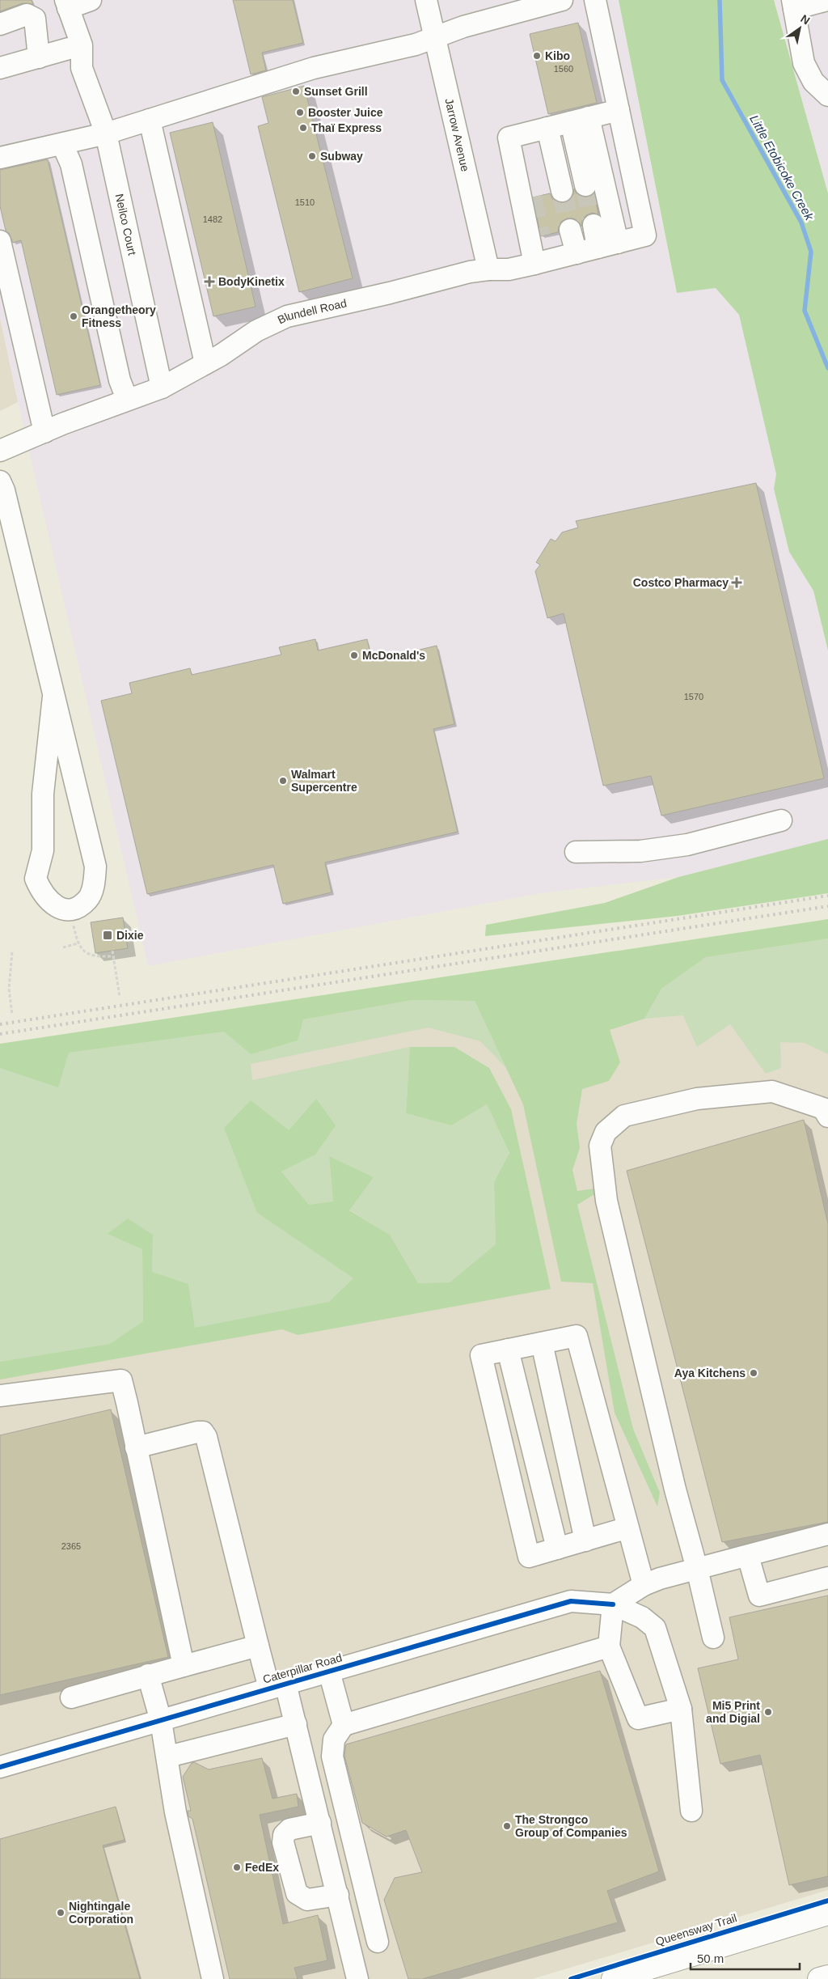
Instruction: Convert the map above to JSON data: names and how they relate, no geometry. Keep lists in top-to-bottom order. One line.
{"streets":{"street":["Jarrow Avenue","Neilco Court","Blundell Road","Caterpillar Road"],"cycle path":["Queensway Trail"]},"crossings":[["Jarrow Avenue","Blundell Road"],["Neilco Court","Blundell Road"]],"water":["Little Etobicoke Creek"],"places":{"other":["Kibo","Sunset Grill","Booster Juice","Thaï Express","Subway","Orangetheory Fitness","McDonald's","Walmart Supercentre","Aya Kitchens","Mi5 Print and Digial","The Strongco Group of Companies","FedEx","Nightingale Corporation"],"health":["BodyKinetix","Costco Pharmacy"],"transit":["Dixie"]},"house_numbers":["1560","1510","1482","1570","2365"],"scale_bar":"50 m","north":"top right"}
